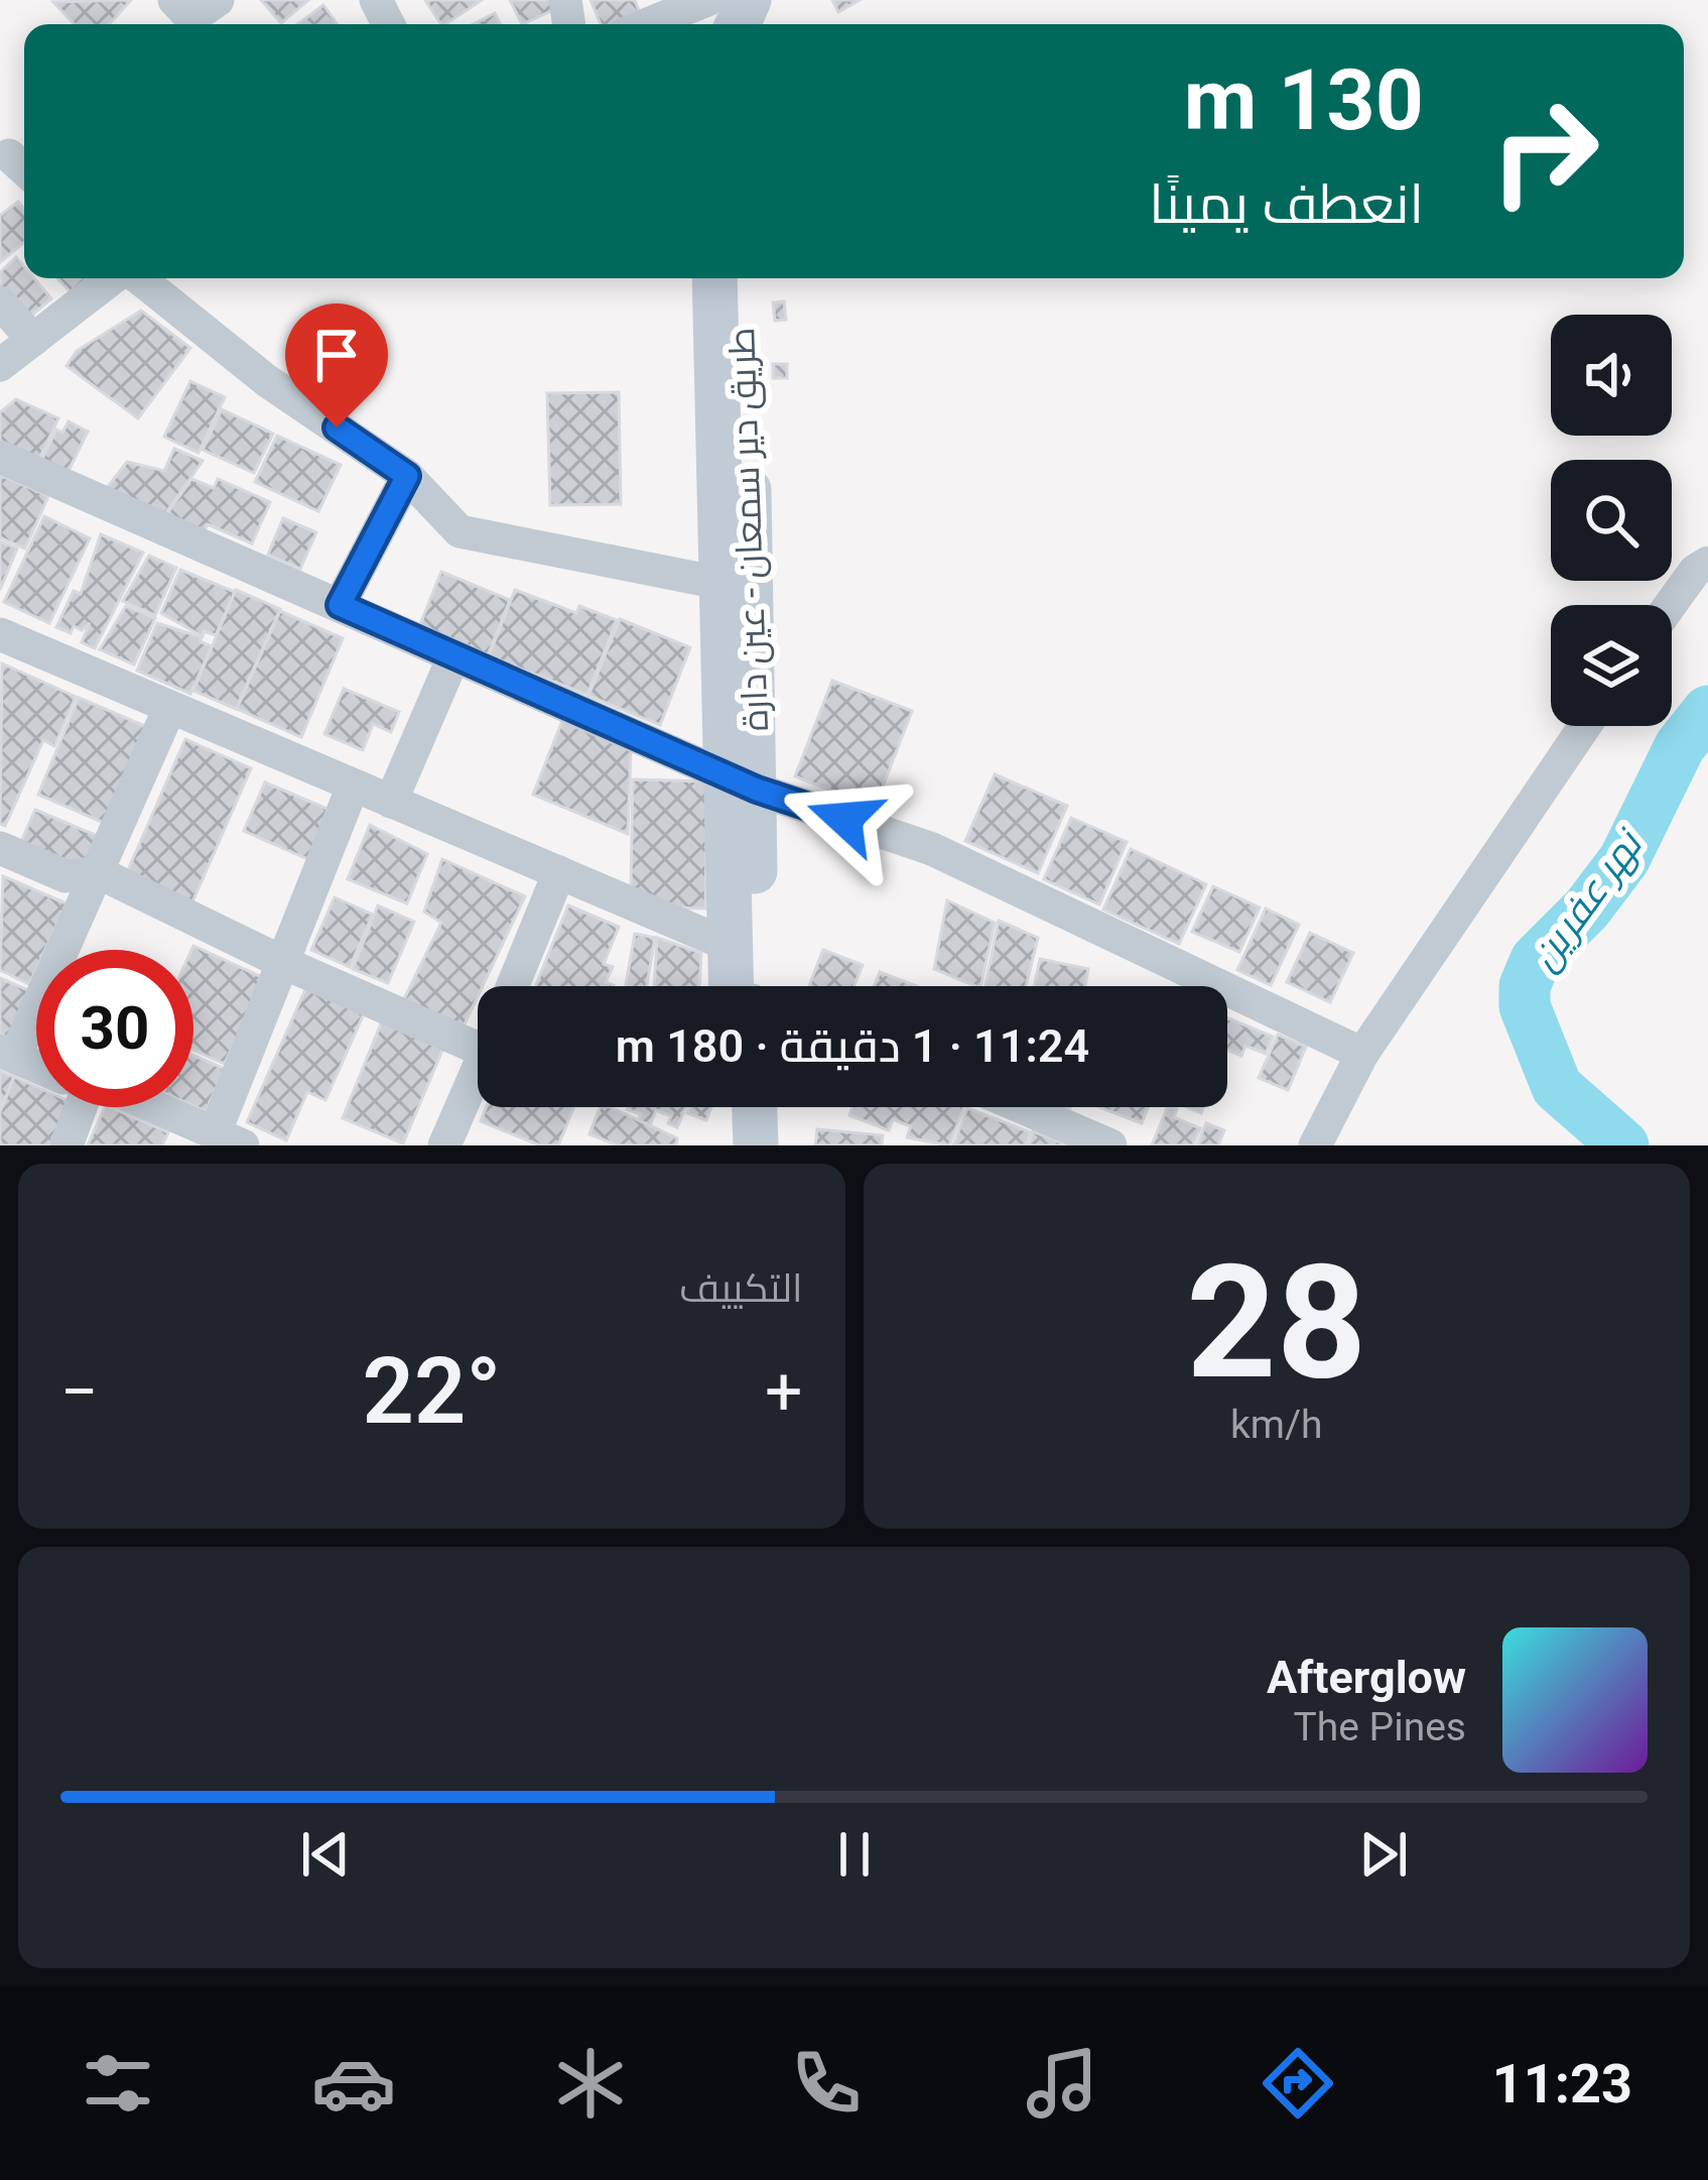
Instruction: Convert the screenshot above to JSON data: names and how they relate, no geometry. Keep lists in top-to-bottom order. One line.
{"streets":{"main road":["طريق دير سمعان - عين دارة"]},"water":["نهر عفرين"],"page":{"turn":["130 m","انعطف يمينًا"],"limit":"30","trip":"11:24 · 1 دقيقة · 180 m","tile":[["28","km/h"],"التكييف"],"heat":["−","22°","+"],"song":["Afterglow","The Pines"],"tabs":"11:23"}}
